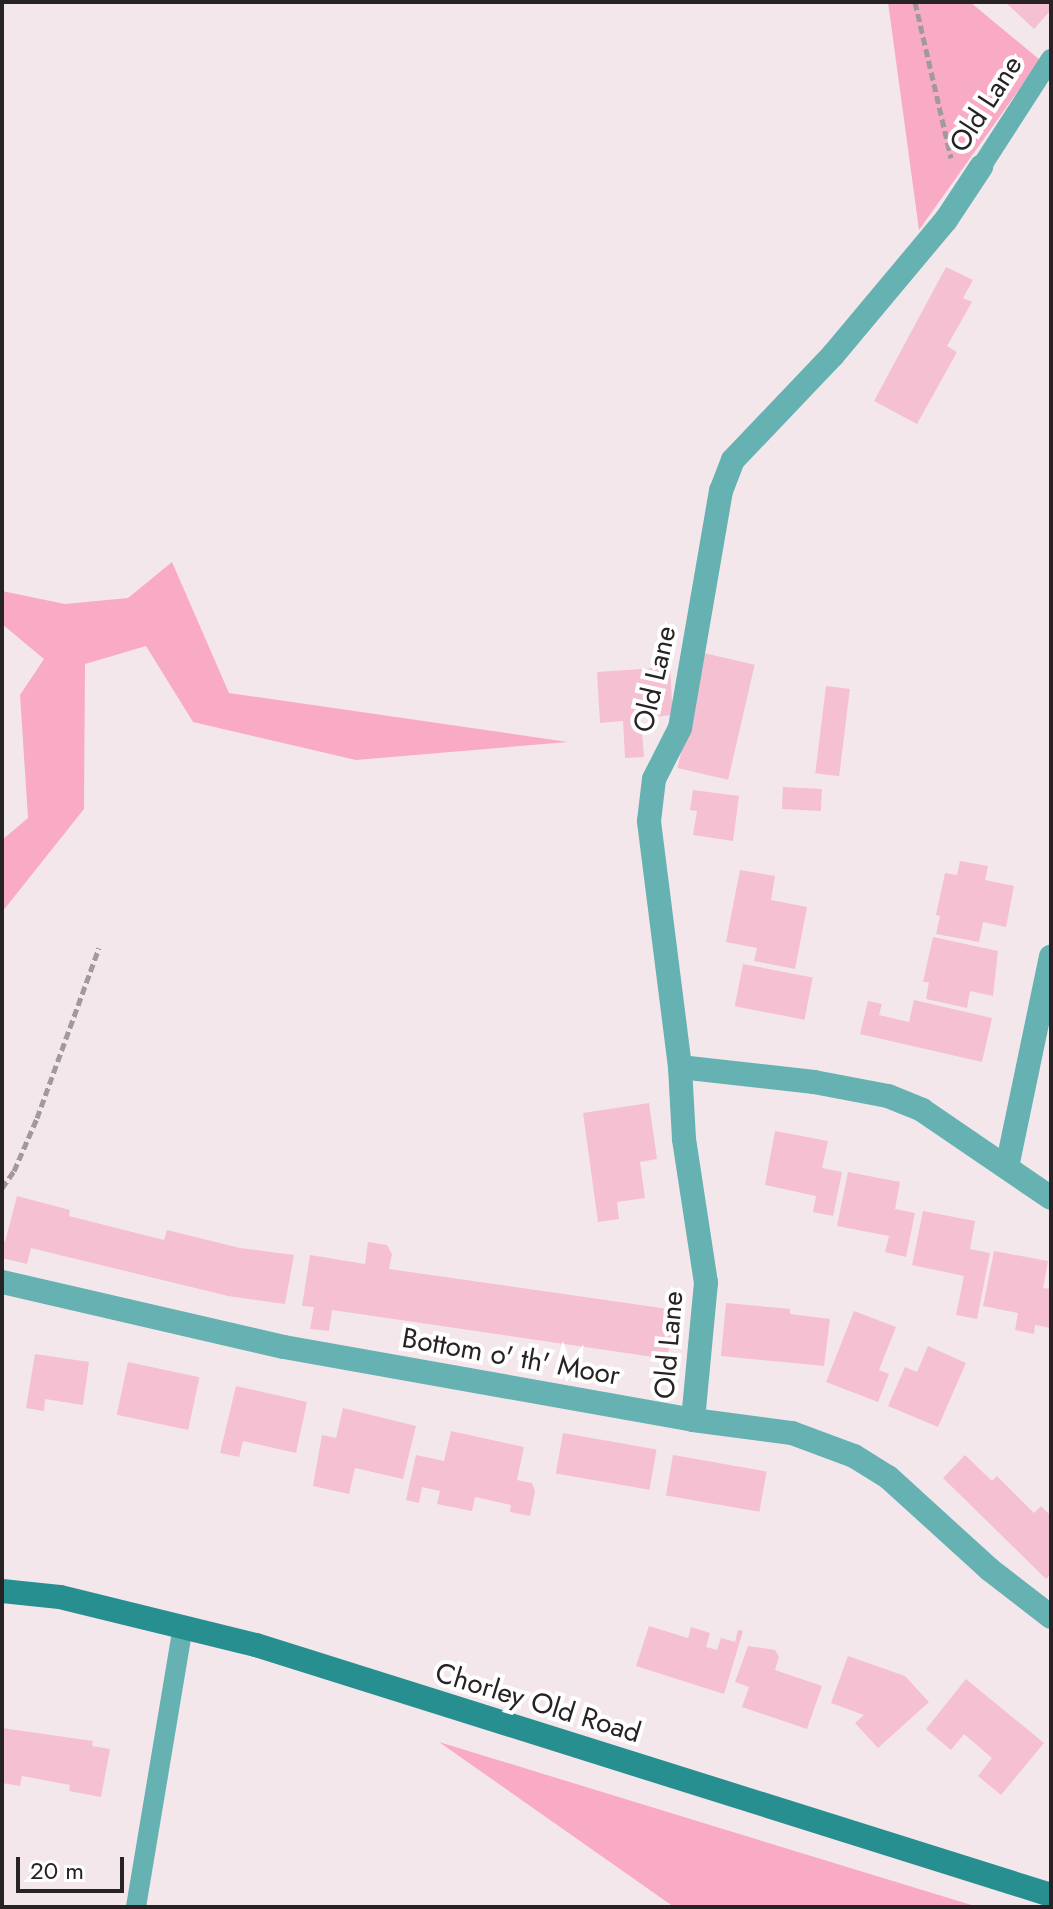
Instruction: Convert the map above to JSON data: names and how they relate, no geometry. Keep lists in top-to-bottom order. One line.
{"streets":{"main road":["Chorley Old Road"],"street":["Old Lane","Bottom o' th' Moor"]},"crossings":[["Old Lane","Bottom o' th' Moor"]],"scale_bar":"20 m"}
